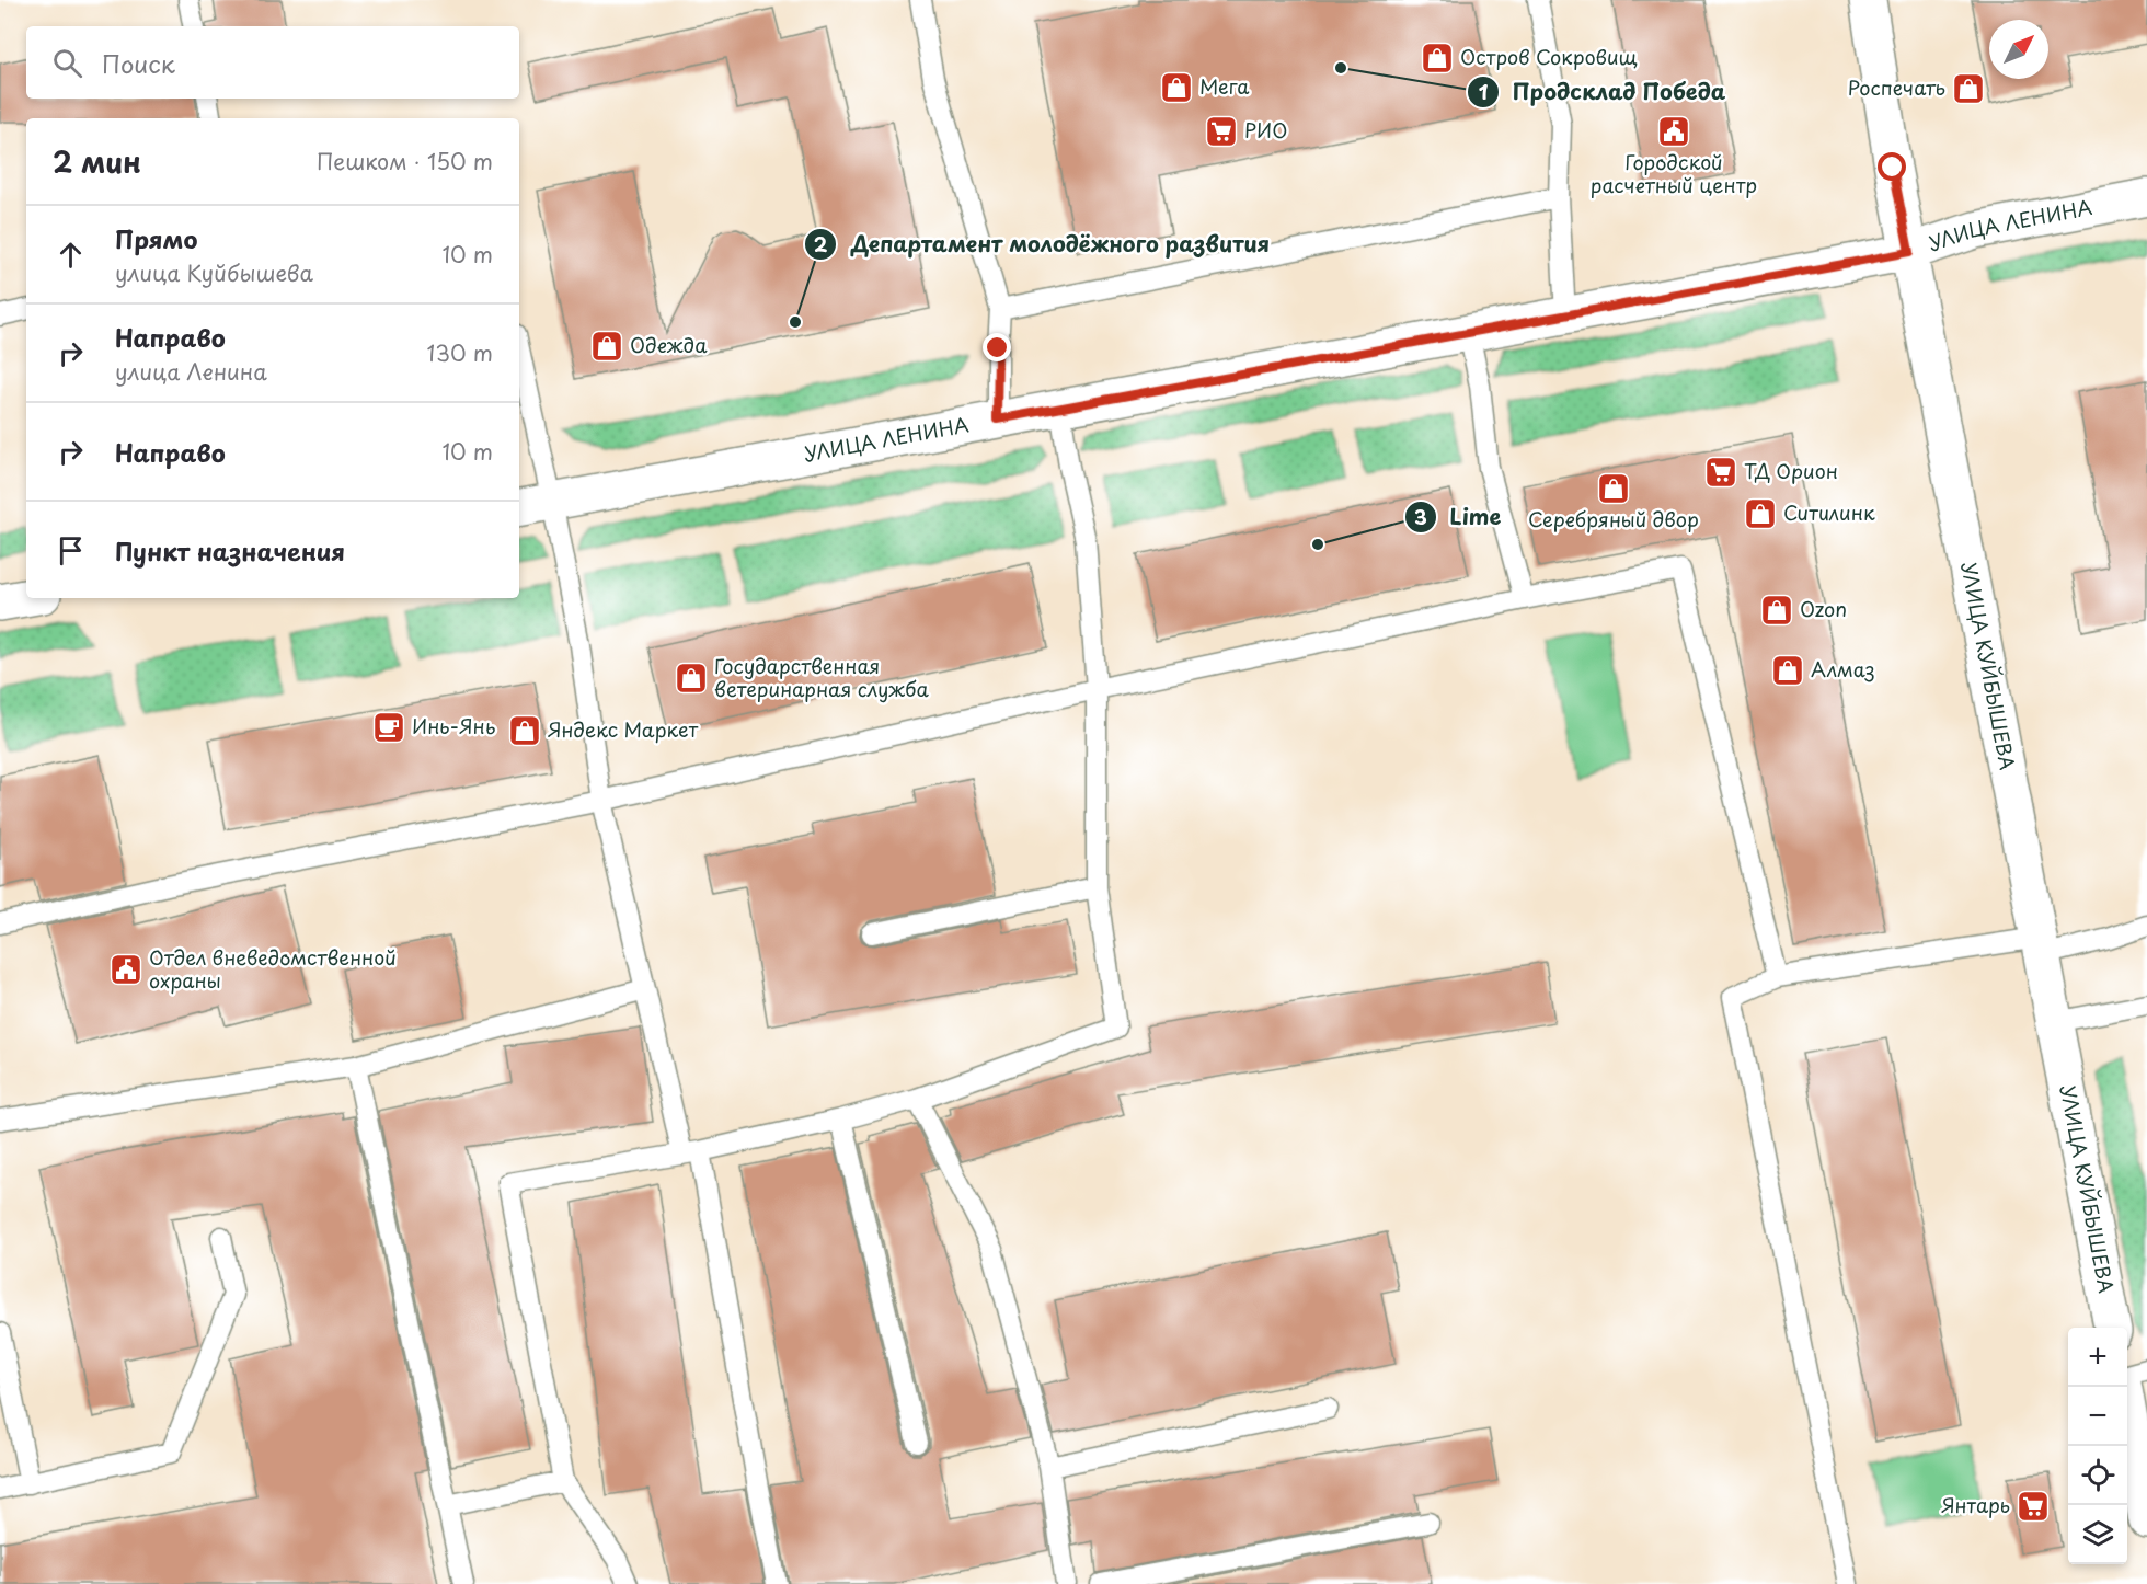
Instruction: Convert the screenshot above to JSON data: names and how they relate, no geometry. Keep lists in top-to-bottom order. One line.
{"streets":{"street":["УЛИЦА ЛЕНИНА","УЛИЦА КУЙБЫШЕВА"]},"crossings":[["УЛИЦА ЛЕНИНА","УЛИЦА КУЙБЫШЕВА"]],"places":{"shop":["Остров Сокровищ","Мега","Роспечать","Одежда","Серебряный двор","Ситилинк","Ozon","Алмаз","Государственная ветеринарная служба","Яндекс Маркет"],"other":["Продсклад Победа","Департамент молодёжного развития","Lime"],"supermarket":["РИО","ТД Орион","Янтарь"],"public building":["Городской расчетный центр","Отдел вневедомственной охраны"],"cafe":["Инь-Янь"]},"north":"top right","page":{"search":"Поиск","heading":["2 мин","Пешком · 150 m"],"list":[["Прямо","улица Куйбышева","10 m"],["Направо","улица Ленина","130 m"],["Направо","10 m"],"Пункт назначения"],"map_buttons":["+","−"]}}
